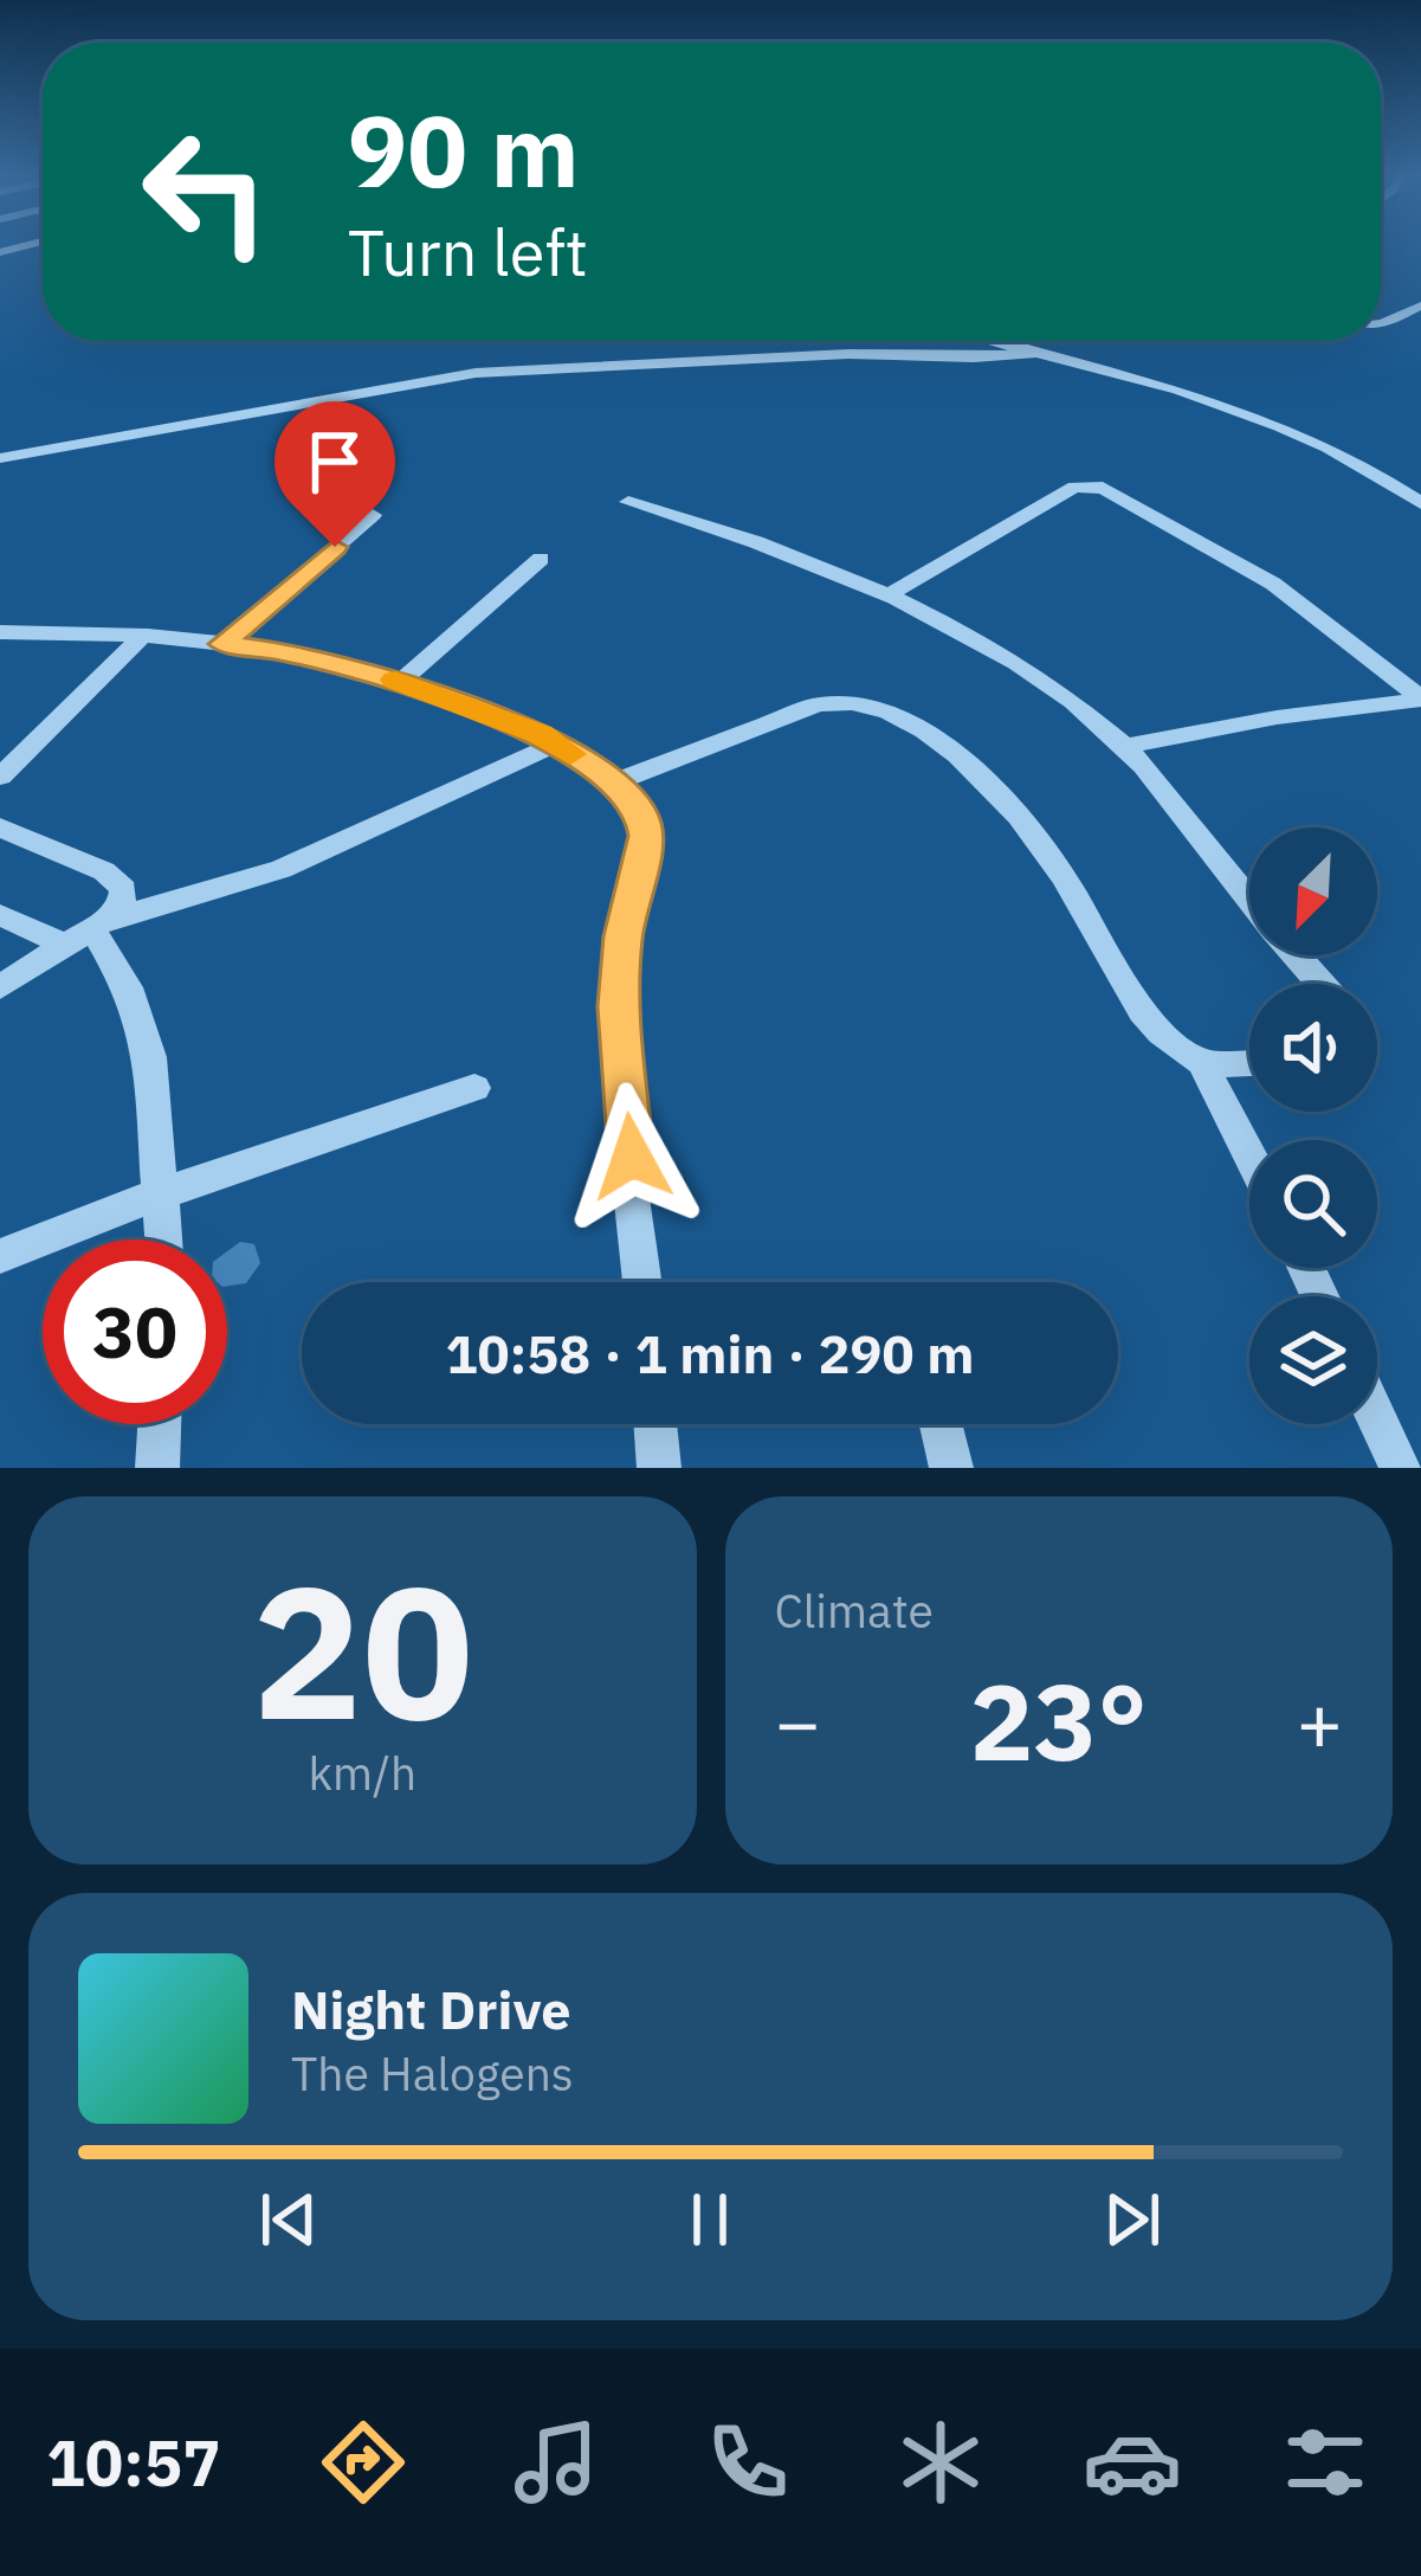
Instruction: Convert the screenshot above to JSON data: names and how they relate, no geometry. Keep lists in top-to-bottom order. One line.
{"north":"bottom left","page":{"turn":["90 m","Turn left"],"limit":"30","trip":"10:58 · 1 min · 290 m","tile":[["20","km/h"],"Climate"],"heat":["−","23°","+"],"song":["Night Drive","The Halogens"],"tabs":"10:57"}}
